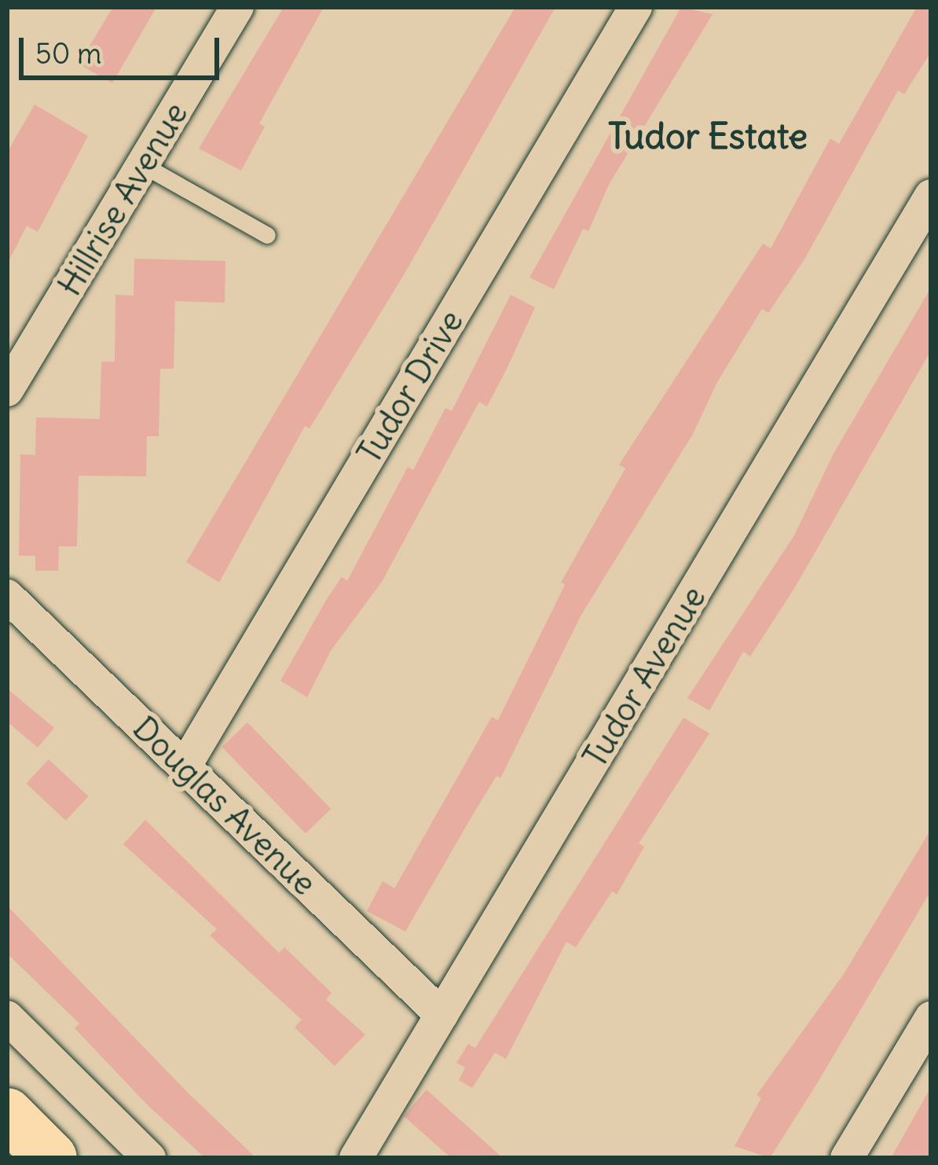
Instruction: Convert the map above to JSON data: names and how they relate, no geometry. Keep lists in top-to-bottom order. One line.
{"streets":{"street":["Hillrise Avenue","Tudor Drive","Tudor Avenue","Douglas Avenue"]},"crossings":[["Tudor Drive","Douglas Avenue"],["Tudor Avenue","Douglas Avenue"]],"districts":["Tudor Estate"],"scale_bar":"50 m"}
